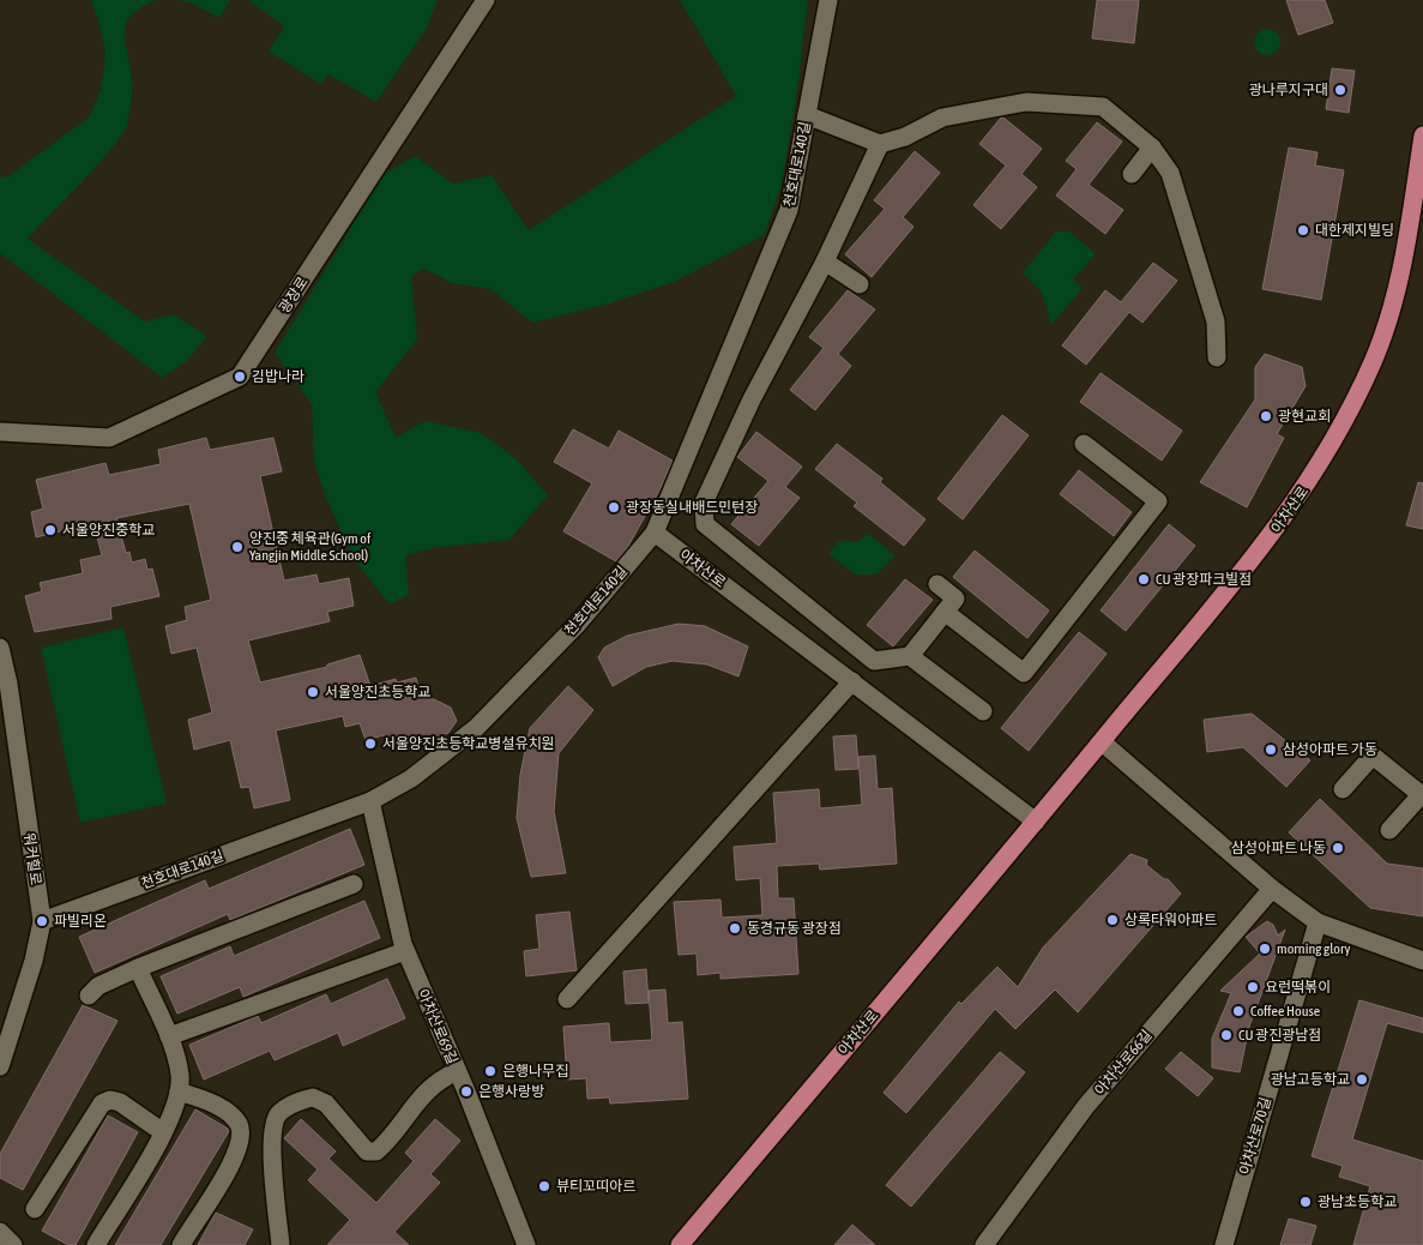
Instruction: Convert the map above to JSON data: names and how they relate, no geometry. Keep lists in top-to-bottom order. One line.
{"streets":{"main road":["아차산로"],"street":["천호대로140길","광장로","워커힐로","아차산로69길","아차산로66길","아차산로70길"]},"crossings":[["천호대로140길","아차산로"],["천호대로140길","워커힐로"],["천호대로140길","아차산로69길"]],"places":["광나루지구대","대한제지빌딩","김밥나라","광현교회","광장동실내배드민턴장","서울양진중학교","양진중 체육관(Gym of Yangjin Middle School)","CU 광장파크빌점","서울양진초등학교","서울양진초등학교병설유치원","삼성아파트 가동","삼성아파트 나동","상록타워아파트","파빌리온","동경규동 광장점","morning glory","요런떡볶이","Coffee House","CU 광진광남점","은행나무집","광남고등학교","은행사랑방","뷰티꼬띠아르","광남초등학교"]}
